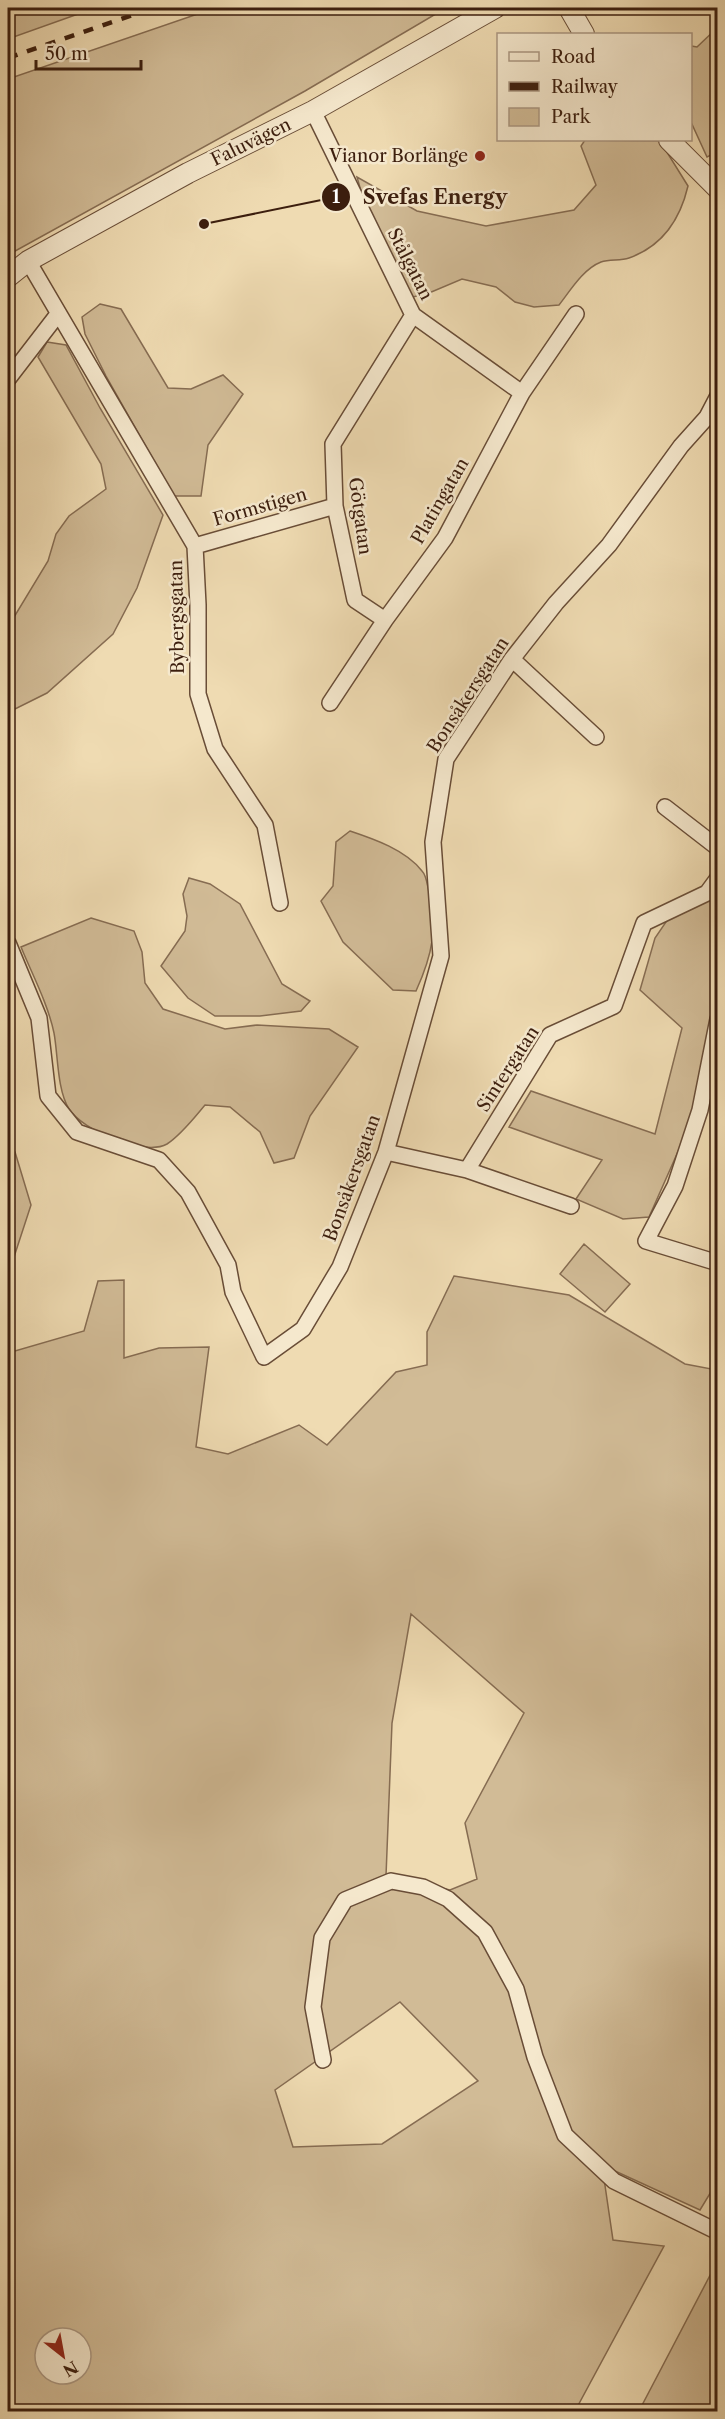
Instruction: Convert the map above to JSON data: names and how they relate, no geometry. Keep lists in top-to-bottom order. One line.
{"streets":{"street":["Faluvägen","Stålgatan","Platingatan","Formstigen","Götgatan","Bybergsgatan","Bonsåkersgatan","Sintergatan"]},"crossings":[["Faluvägen","Stålgatan"],["Stålgatan","Platingatan"],["Stålgatan","Götgatan"],["Platingatan","Götgatan"],["Formstigen","Götgatan"],["Formstigen","Bybergsgatan"]],"places":["Vianor Borlänge","Svefas Energy"],"legend":["Road","Railway","Park"],"scale_bar":"50 m","north":"bottom right"}
